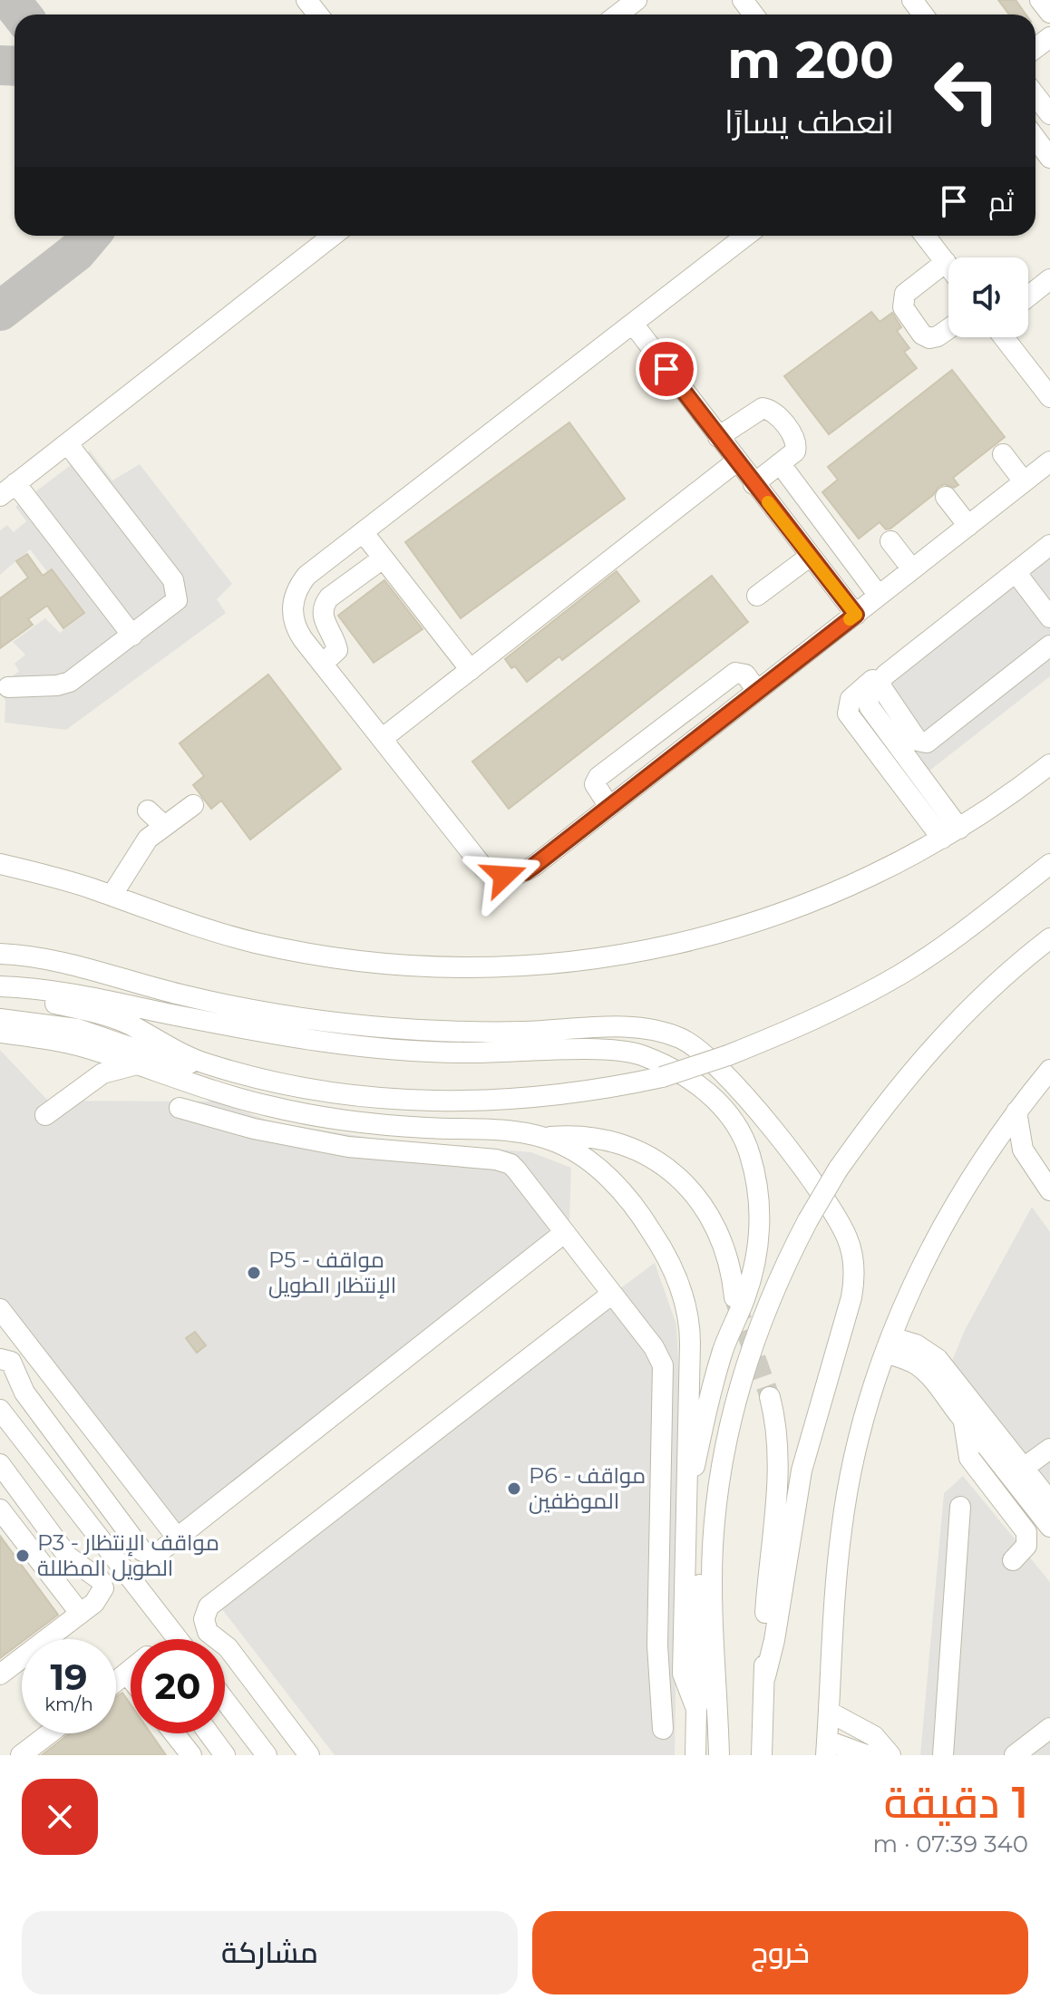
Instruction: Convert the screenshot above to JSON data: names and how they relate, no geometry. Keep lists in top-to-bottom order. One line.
{"places":["P5 - مواقف الإنتظار الطويل","P6 - مواقف الموظفين","P3 - مواقف الإنتظار الطويل المظللة"],"page":{"turn":["200 m","انعطف يسارًا"],"then":"ثم","speed":"19 km/h","limit":"20","heading":["1 دقيقة","340 m · 07:39"],"buttons":["خروج","مشاركة"]}}
